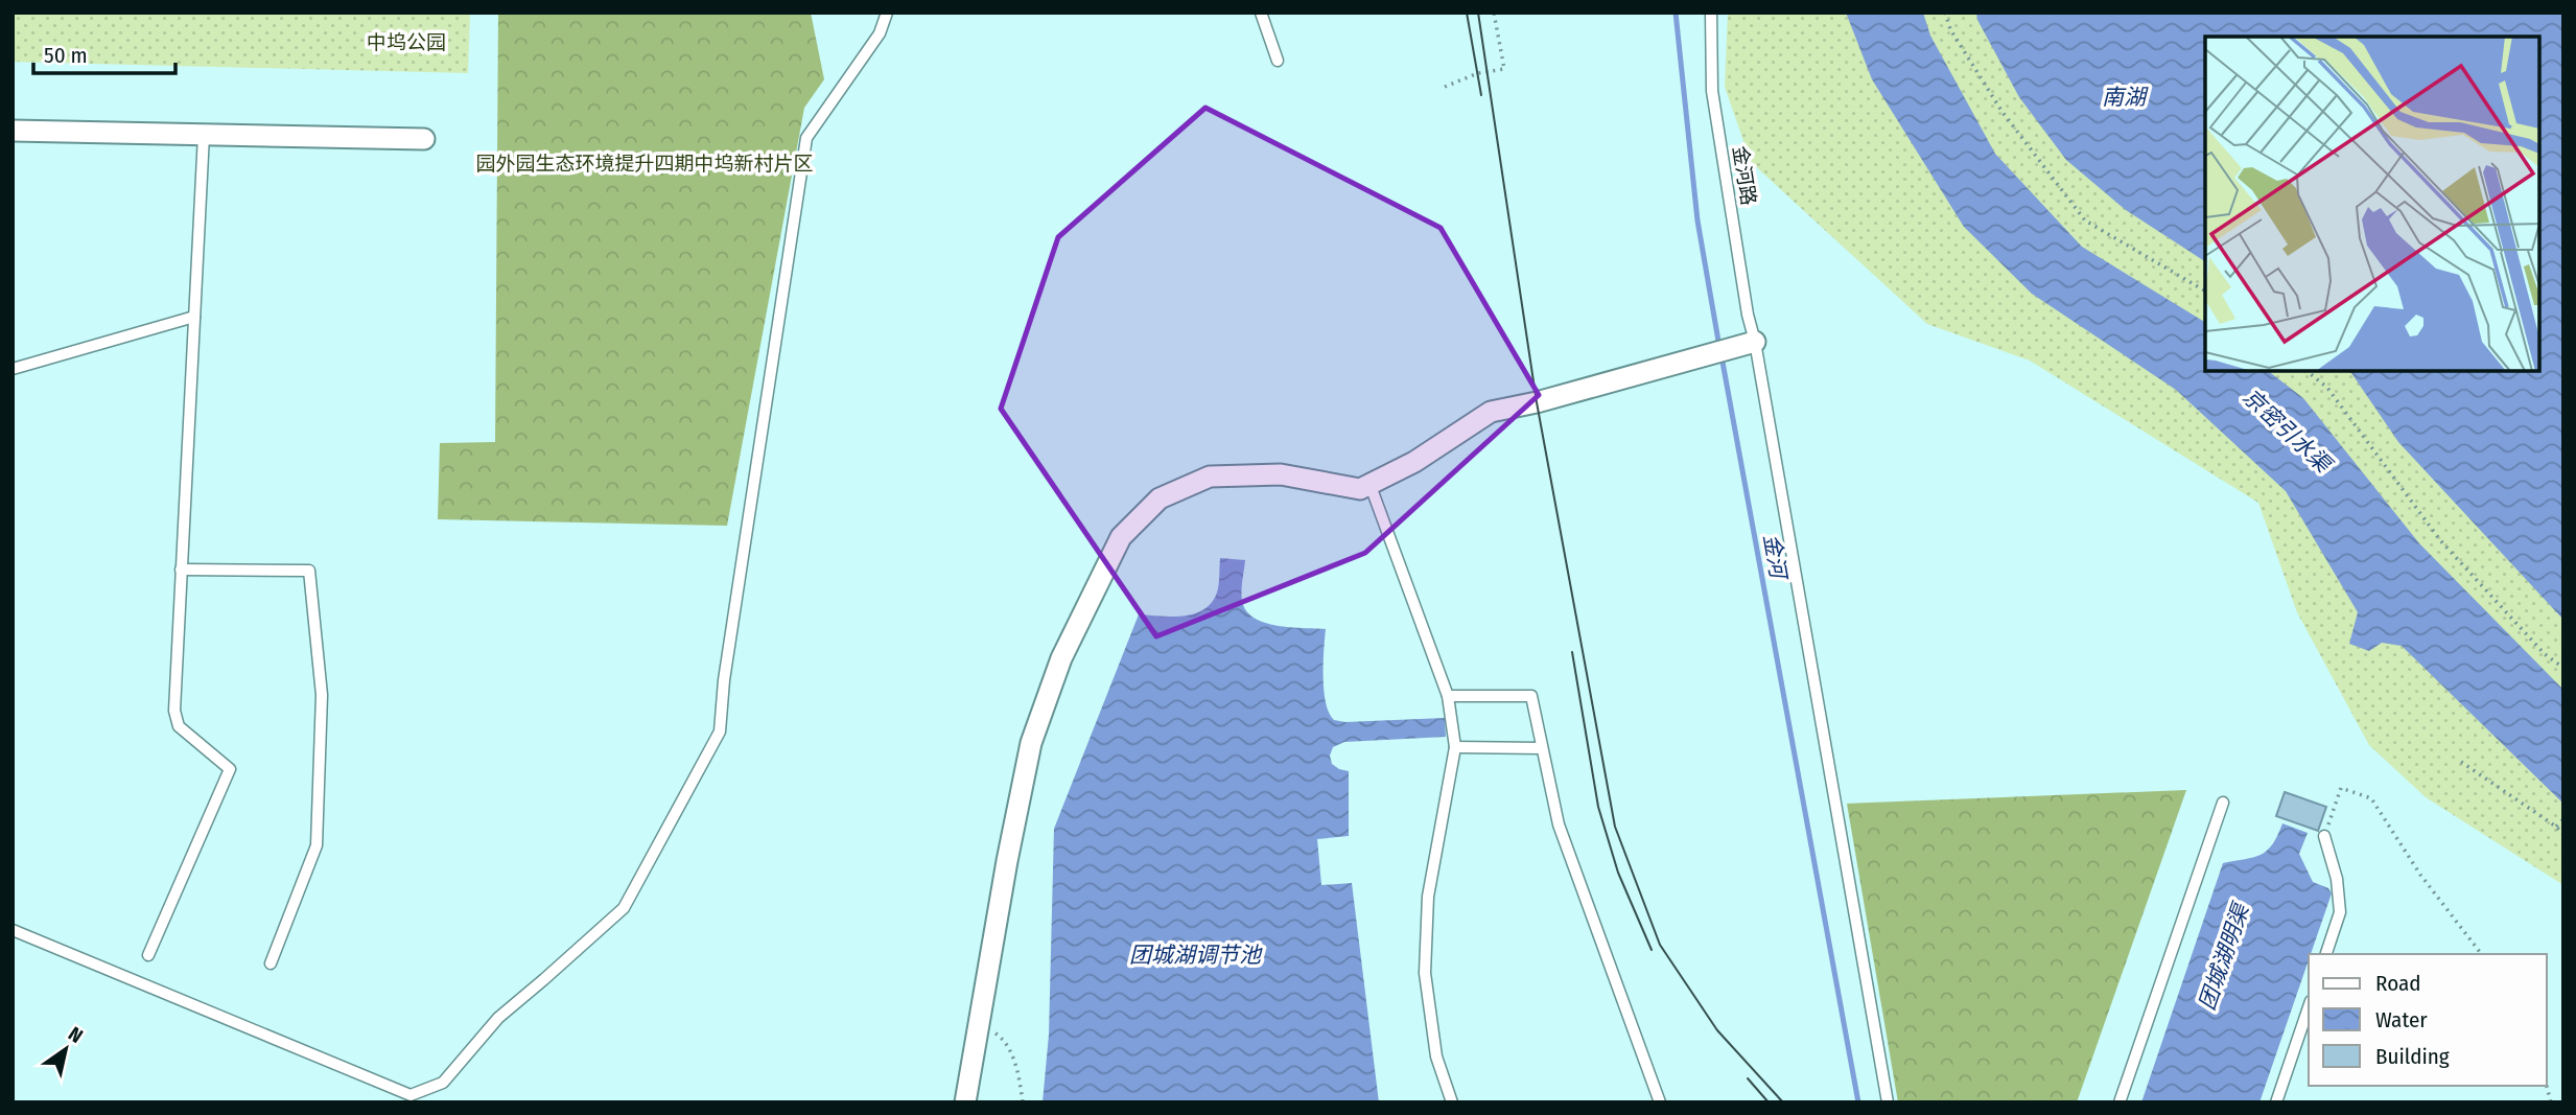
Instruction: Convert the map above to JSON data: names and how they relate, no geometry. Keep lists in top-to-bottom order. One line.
{"streets":{"lane":["金河路"]},"water":["南湖","京密引水渠","金河","团城湖调节池","团城湖明渠"],"parks":["中坞公园","园外园生态环境提升四期中坞新村片区"],"legend":["Road","Water","Building"],"scale_bar":"50 m","north":"top right"}
